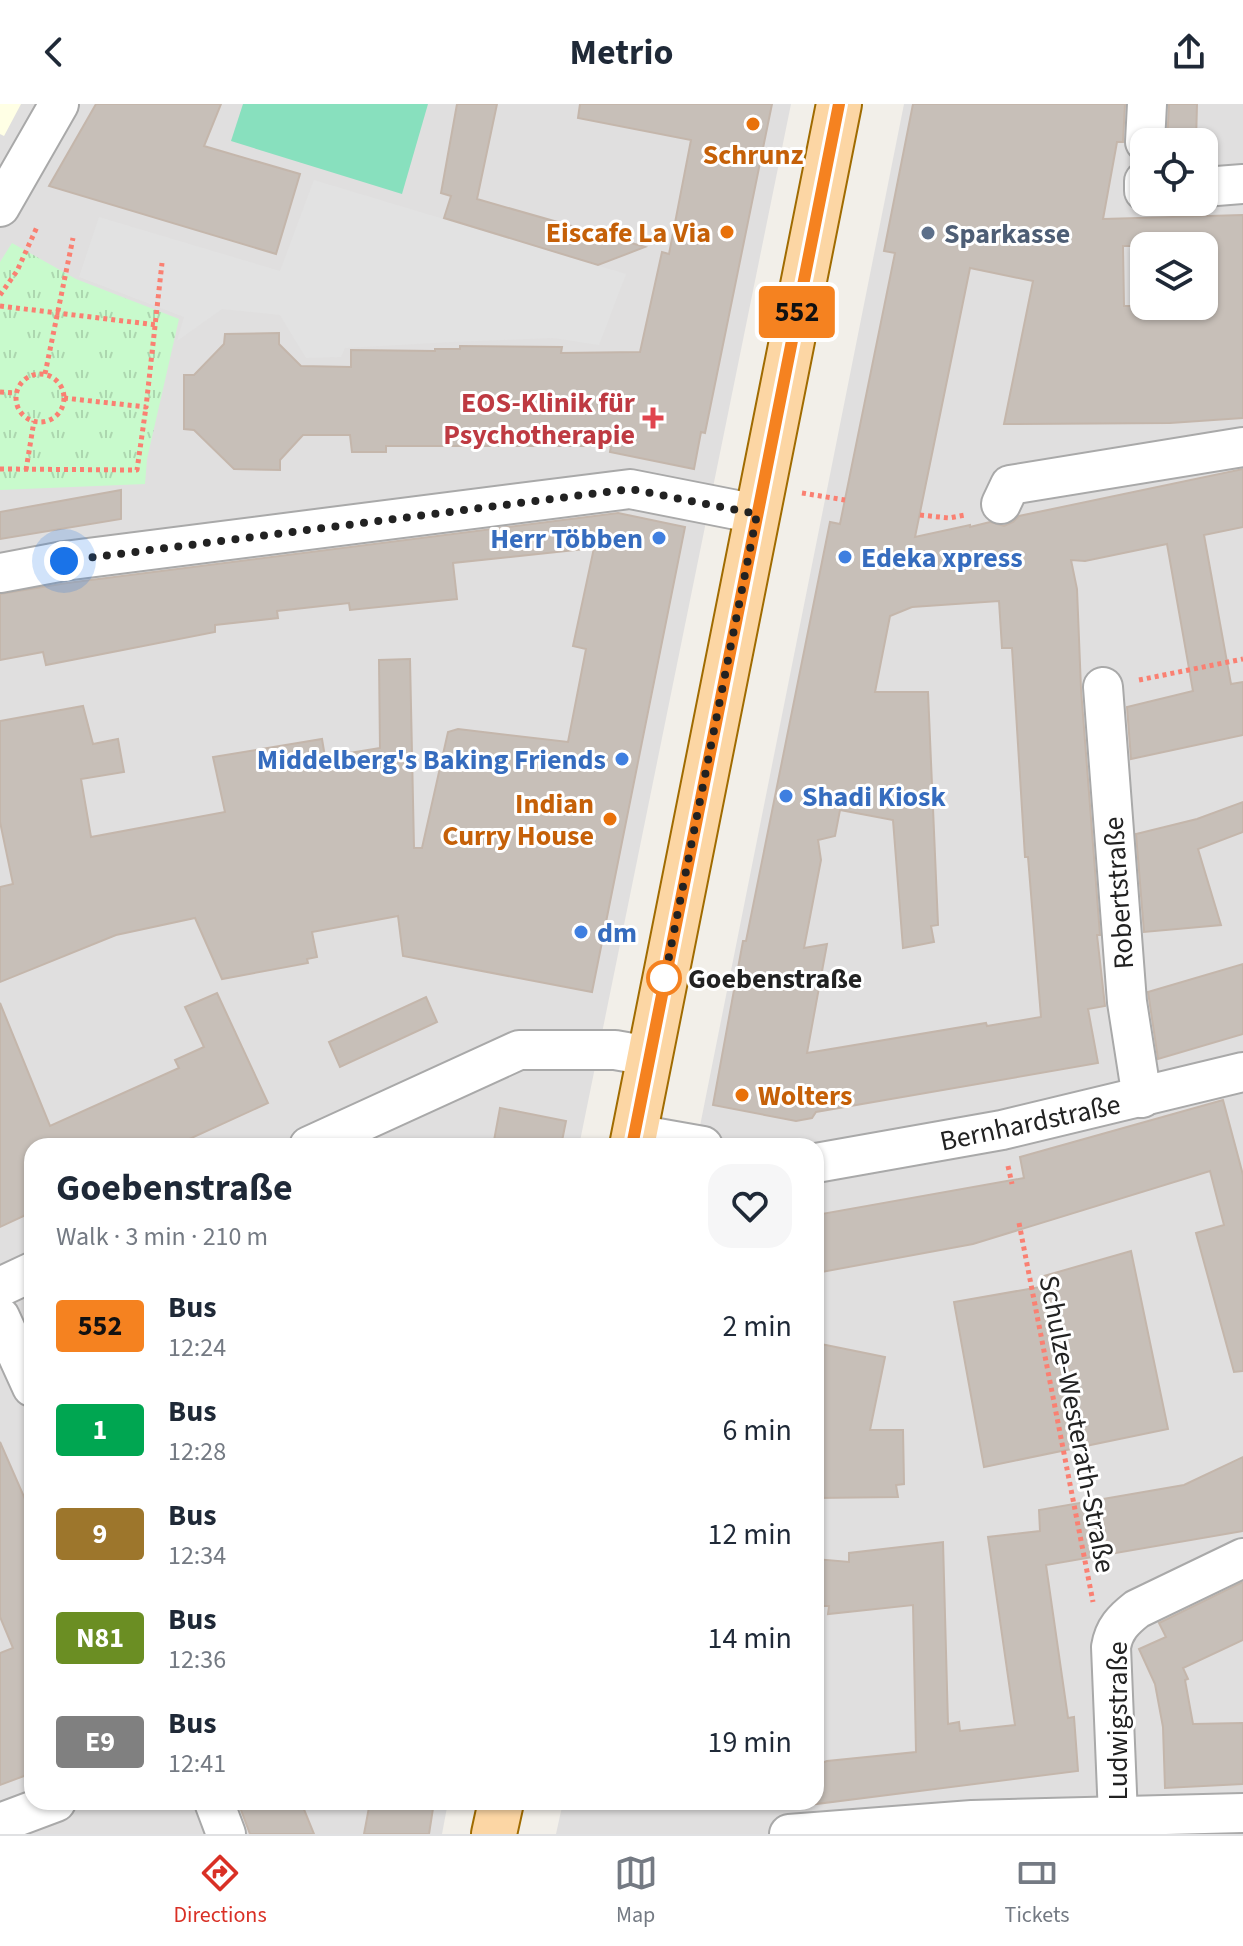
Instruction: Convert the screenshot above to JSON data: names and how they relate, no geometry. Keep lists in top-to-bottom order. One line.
{"streets":{"street":["Robertstraße","Bernhardstraße","Ludwigstraße"],"path":["Schulze-Westerath-Straße"]},"crossings":[["Robertstraße","Bernhardstraße"]],"places":{"other":["Schrunz","Eiscafe La Via","Sparkasse","Herr Többen","Edeka xpress","Middelberg's Baking Friends","Shadi Kiosk","Indian Curry House","dm","Goebenstraße","Wolters"],"health":["EOS-Klinik für Psychotherapie"]},"lines":["bus line 552"],"page":{"header":"Metrio","on_map":"552","heading":["Goebenstraße","Walk · 3 min · 210 m"],"list":[{"mark":"552","name":"Bus","note":"12:24","value":"2 min"},{"mark":"1","name":"Bus","note":"12:28","value":"6 min"},{"mark":"9","name":"Bus","note":"12:34","value":"12 min"},{"mark":"N81","name":"Bus","note":"12:36","value":"14 min"},{"mark":"E9","name":"Bus","note":"12:41","value":"19 min"}],"tabs":["Directions","Map","Tickets"]}}
